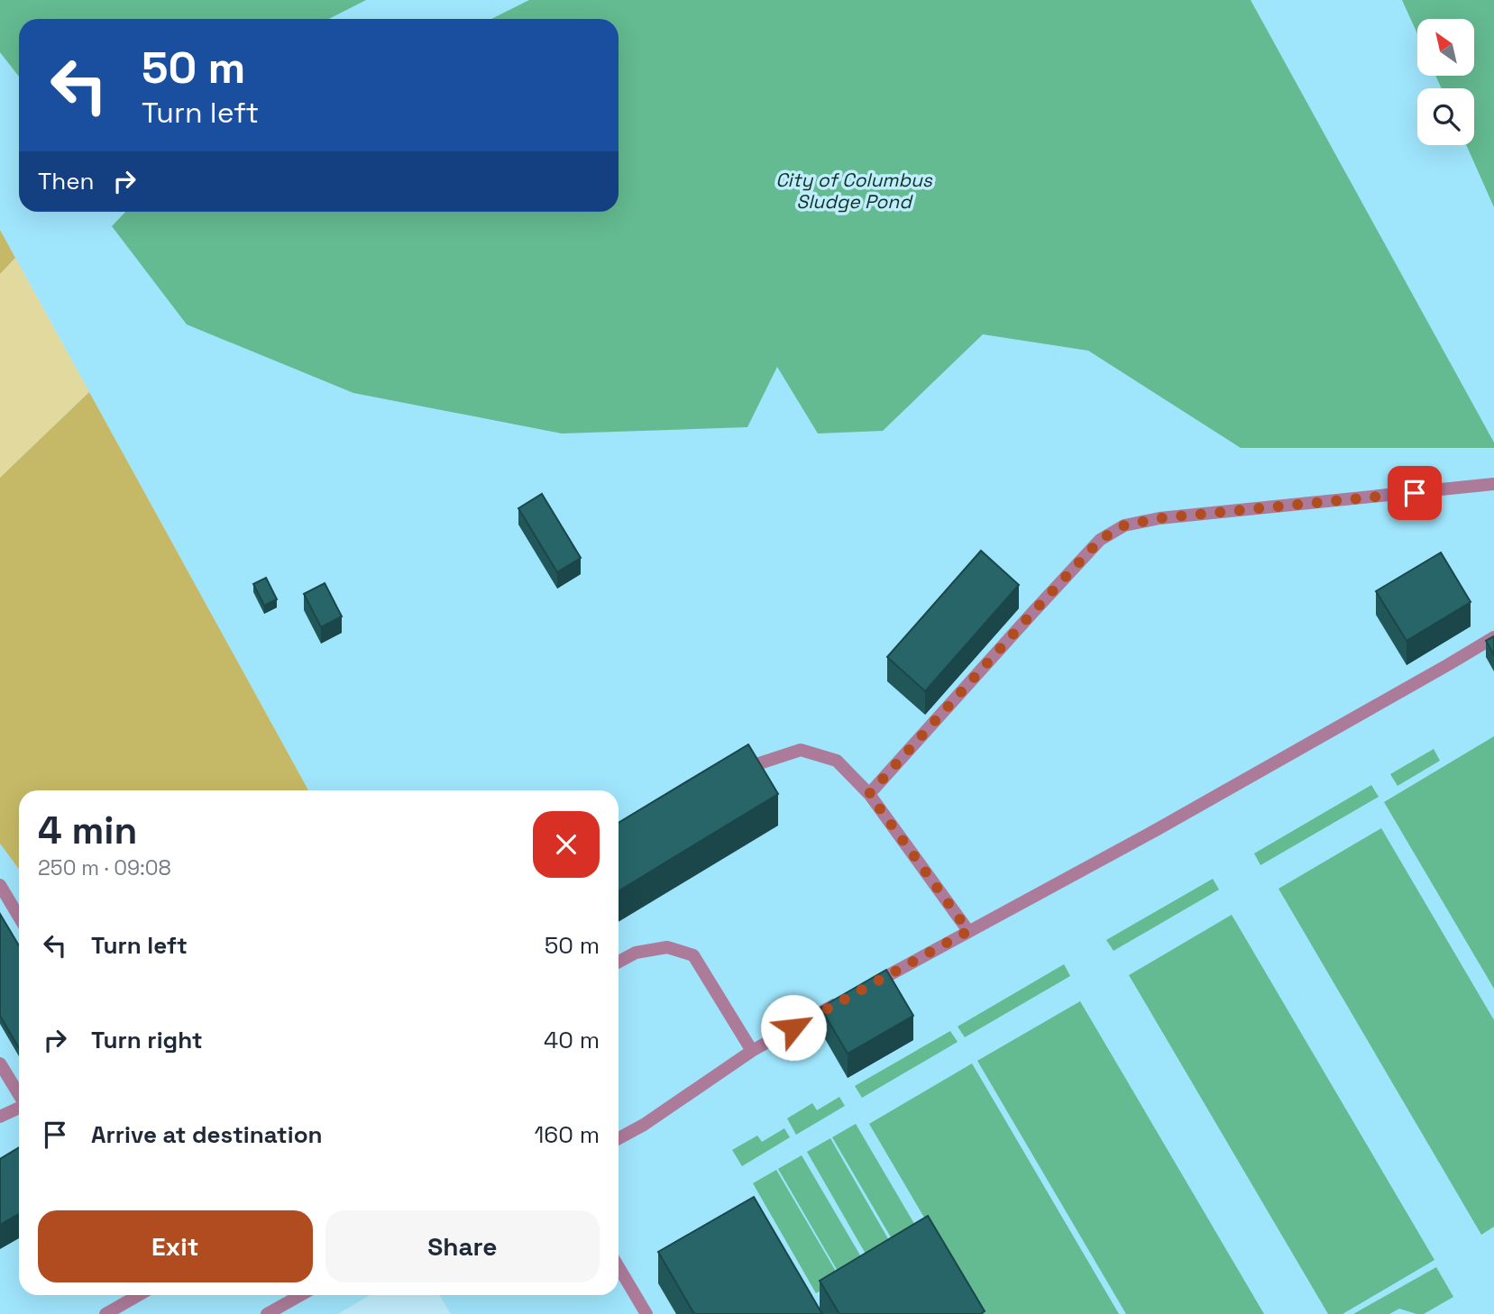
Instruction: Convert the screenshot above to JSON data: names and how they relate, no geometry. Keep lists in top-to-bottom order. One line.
{"water":["City of Columbus Sludge Pond"],"north":"top left","page":{"turn":["50 m","Turn left"],"then":"Then","heading":["4 min","250 m · 09:08"],"list":[{"name":"Turn left","value":"50 m"},{"name":"Turn right","value":"40 m"},{"name":"Arrive at destination","value":"160 m"}],"buttons":["Exit","Share"]}}
